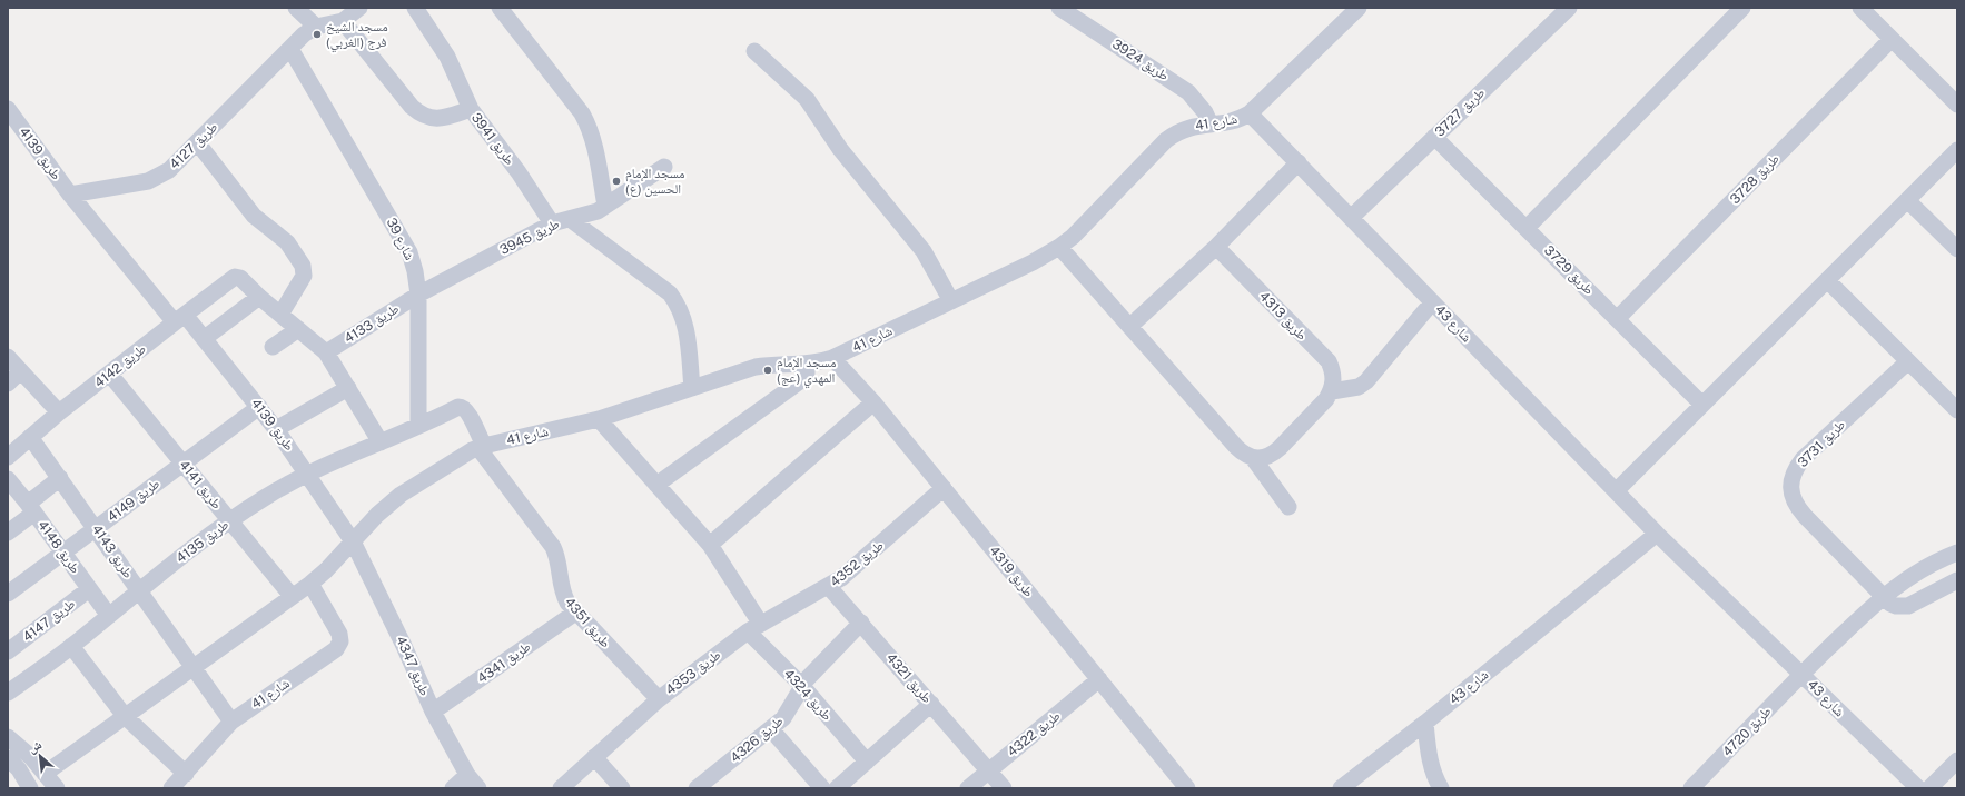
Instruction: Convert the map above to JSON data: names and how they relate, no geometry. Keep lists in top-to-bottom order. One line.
{"streets":{"street":["طريق 3924","طريق 3727","شارع 41","طريق 3941","طريق 4127","طريق 4139","طريق 3728","طريق 3945","شارع 39","طريق 3729","طريق 4313","طريق 4133","شارع 43","طريق 4142","طريق 3731","طريق 4141","طريق 4149","طريق 4135","طريق 4148","طريق 4143","طريق 4352","طريق 4319","طريق 4147","طريق 4351","طريق 4341","طريق 4347","طريق 4353","طريق 4321","طريق 4324","طريق 4720","طريق 4322","طريق 4326"]},"crossings":[["طريق 3924","شارع 41"],["طريق 3727","طريق 3729"],["طريق 3727","شارع 43"],["شارع 41","طريق 4139"],["شارع 41","شارع 43"],["شارع 41","طريق 4141"],["شارع 41","طريق 4143"],["شارع 41","طريق 4319"],["شارع 41","طريق 4351"],["شارع 41","طريق 4347"],["طريق 3941","طريق 3945"],["طريق 4127","طريق 4139"],["طريق 4127","شارع 39"],["طريق 4139","طريق 4142"],["طريق 4139","طريق 4149"],["طريق 4139","طريق 4135"],["طريق 4139","طريق 4347"],["طريق 3728","طريق 3729"],["طريق 3945","شارع 39"],["طريق 3945","طريق 4133"],["شارع 39","طريق 4133"],["شارع 39","طريق 4135"],["شارع 43","طريق 4720"],["طريق 4142","طريق 4141"],["طريق 4142","طريق 4143"],["طريق 4141","طريق 4149"],["طريق 4141","طريق 4135"],["طريق 4149","طريق 4148"],["طريق 4149","طريق 4143"],["طريق 4135","طريق 4148"],["طريق 4135","طريق 4143"],["طريق 4148","طريق 4147"],["طريق 4352","طريق 4319"],["طريق 4352","طريق 4353"],["طريق 4352","طريق 4321"],["طريق 4352","طريق 4324"],["طريق 4319","طريق 4322"],["طريق 4351","طريق 4341"],["طريق 4351","طريق 4353"],["طريق 4341","طريق 4347"],["طريق 4353","طريق 4324"],["طريق 4321","طريق 4322"],["طريق 4321","طريق 4326"],["طريق 4324","طريق 4326"]],"places":["مسجد الشيخ فرج (الغربي)","مسجد الإمام الحسين (ع)","مسجد الإمام المهدي (عج)"],"north":"top left"}
